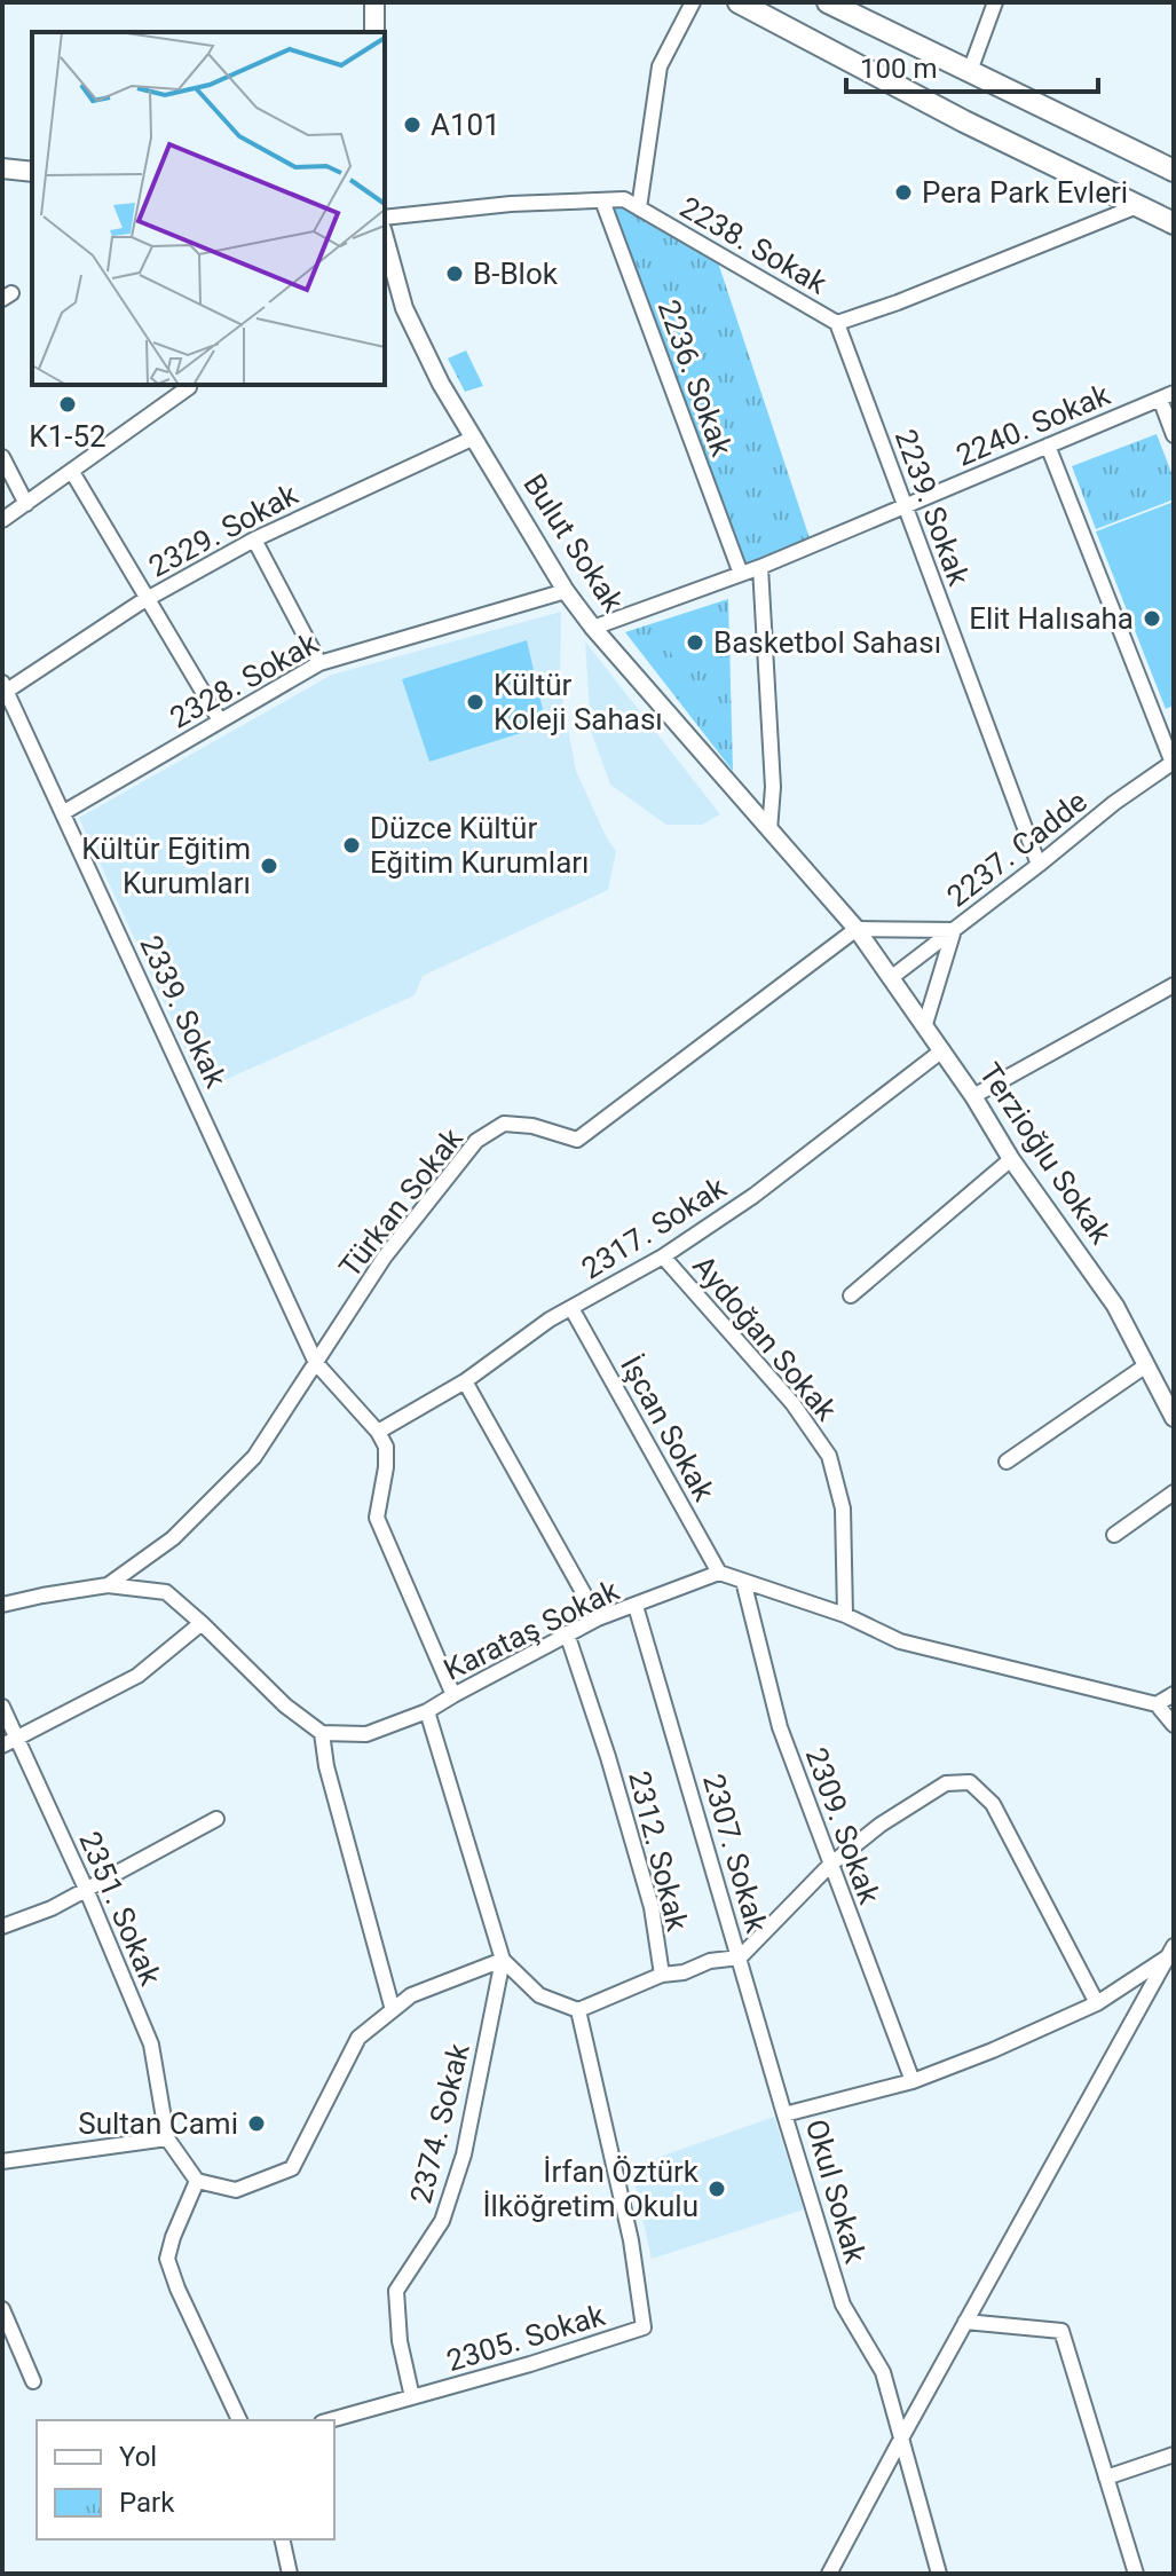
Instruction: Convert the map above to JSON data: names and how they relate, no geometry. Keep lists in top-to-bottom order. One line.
{"streets":{"street":["2238. Sokak","2236. Sokak","2240. Sokak","2239. Sokak","2329. Sokak","Bulut Sokak","2328. Sokak","2237. Cadde","2339. Sokak","Terzioğlu Sokak","Türkan Sokak","2317. Sokak","Aydoğan Sokak","İşcan Sokak","Karataş Sokak","2309. Sokak","2312. Sokak","2307. Sokak","2351. Sokak","2374. Sokak","Okul Sokak","2305. Sokak"]},"crossings":[["2238. Sokak","2236. Sokak"],["2238. Sokak","2239. Sokak"],["2236. Sokak","2240. Sokak"],["2240. Sokak","2239. Sokak"],["2240. Sokak","Bulut Sokak"],["2239. Sokak","2237. Cadde"],["2329. Sokak","Bulut Sokak"],["2329. Sokak","2339. Sokak"],["Bulut Sokak","2328. Sokak"],["Bulut Sokak","Terzioğlu Sokak"],["Bulut Sokak","Türkan Sokak"],["2328. Sokak","2339. Sokak"],["2237. Cadde","Terzioğlu Sokak"],["2339. Sokak","Türkan Sokak"],["Terzioğlu Sokak","Türkan Sokak"],["Terzioğlu Sokak","2317. Sokak"],["2317. Sokak","Aydoğan Sokak"],["2317. Sokak","İşcan Sokak"],["İşcan Sokak","Karataş Sokak"],["Karataş Sokak","2312. Sokak"],["Karataş Sokak","2307. Sokak"],["2309. Sokak","Okul Sokak"],["2312. Sokak","2305. Sokak"],["2307. Sokak","Okul Sokak"],["2374. Sokak","2305. Sokak"]],"places":["A101","Pera Park Evleri","B-Blok","K1-52","Elit Halısaha","Basketbol Sahası","Kültür Koleji Sahası","Düzce Kültür Eğitim Kurumları","Kültür Eğitim Kurumları","Sultan Cami","İrfan Öztürk İlköğretim Okulu"],"legend":["Yol","Park"],"scale_bar":"100 m"}
